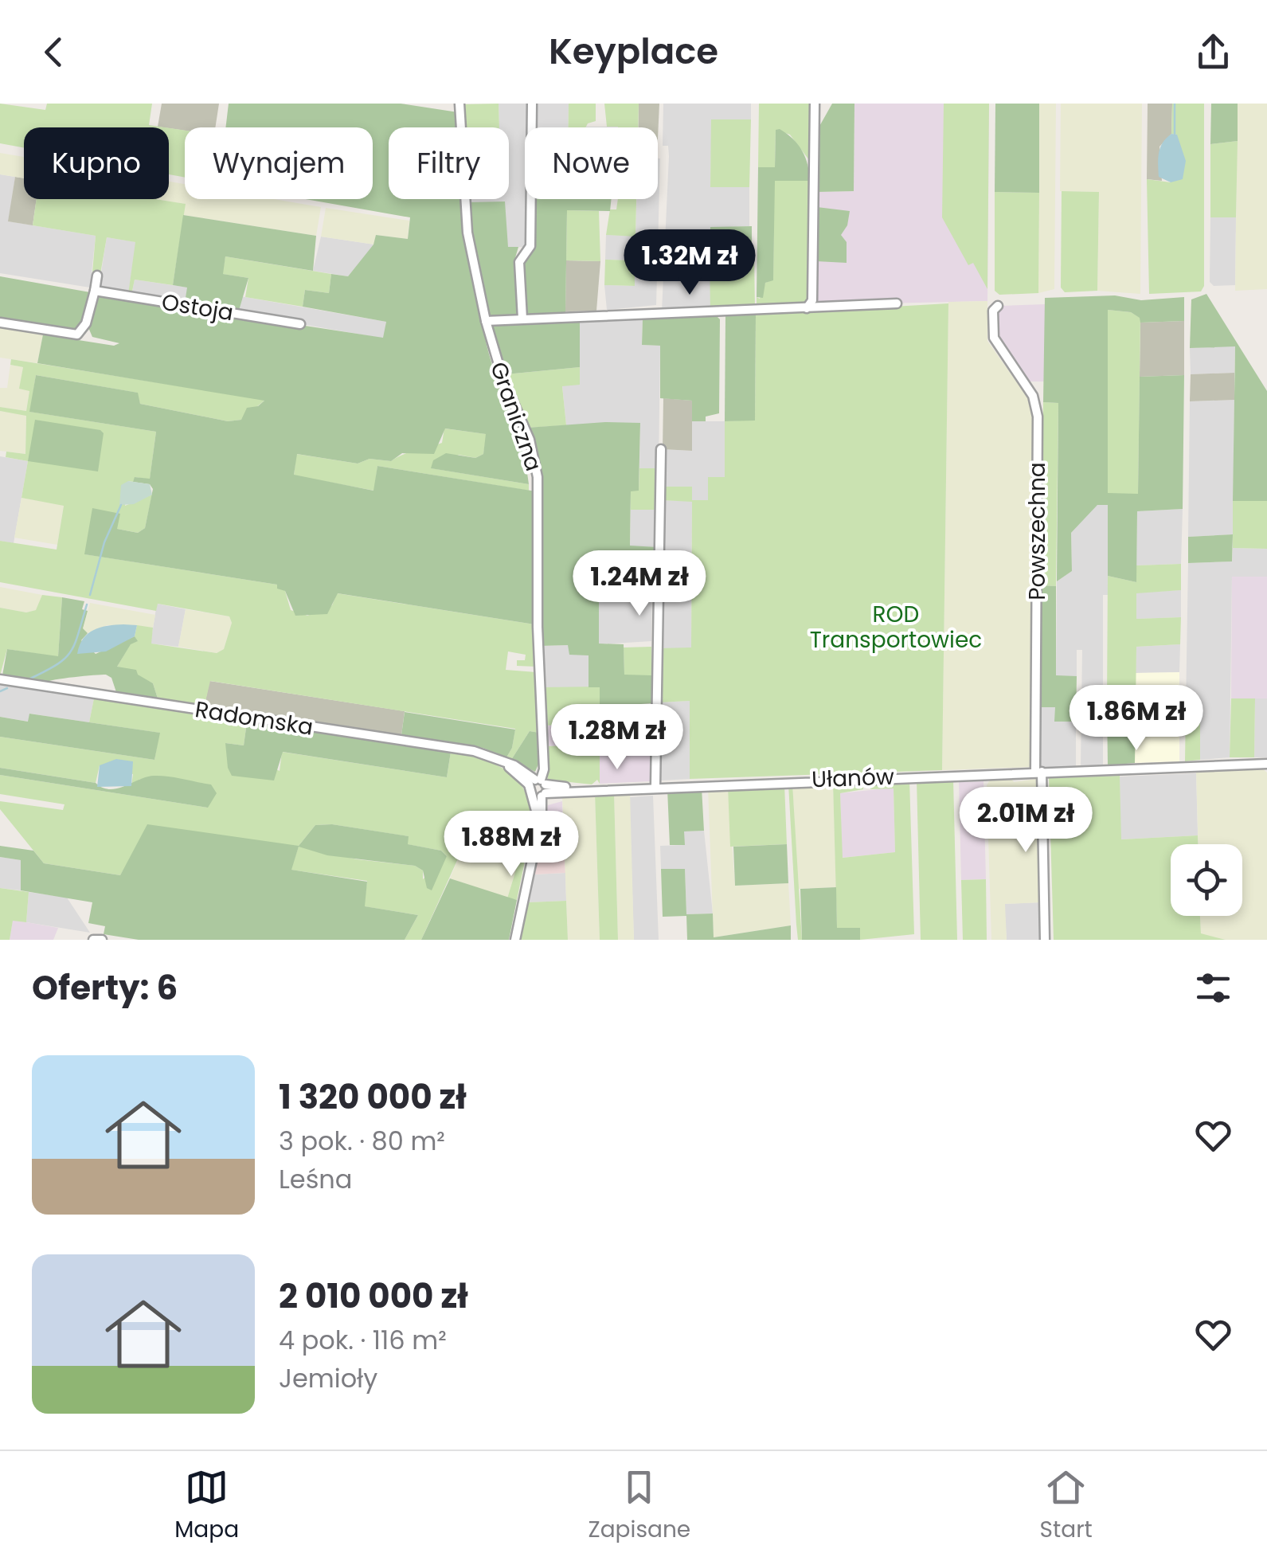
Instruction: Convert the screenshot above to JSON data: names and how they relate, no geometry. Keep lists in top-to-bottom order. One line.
{"streets":{"street":["Ostoja","Graniczna","Powszechna","Radomska","Ułanów"]},"crossings":[["Graniczna","Radomska"],["Graniczna","Ułanów"],["Powszechna","Ułanów"],["Radomska","Ułanów"]],"parks":["ROD Transportowiec"],"page":{"header":"Keyplace","chip":["Kupno","Wynajem","Filtry","Nowe"],"price":["1.32M zł","1.24M zł","1.86M zł","1.28M zł","2.01M zł","1.88M zł"],"heading":"Oferty: 6","list":[{"name":"1 320 000 zł","note":"3 pok. · 80 m² · Leśna"},{"name":"2 010 000 zł","note":"4 pok. · 116 m² · Jemioły"}],"tabs":["Mapa","Zapisane","Start"]}}
